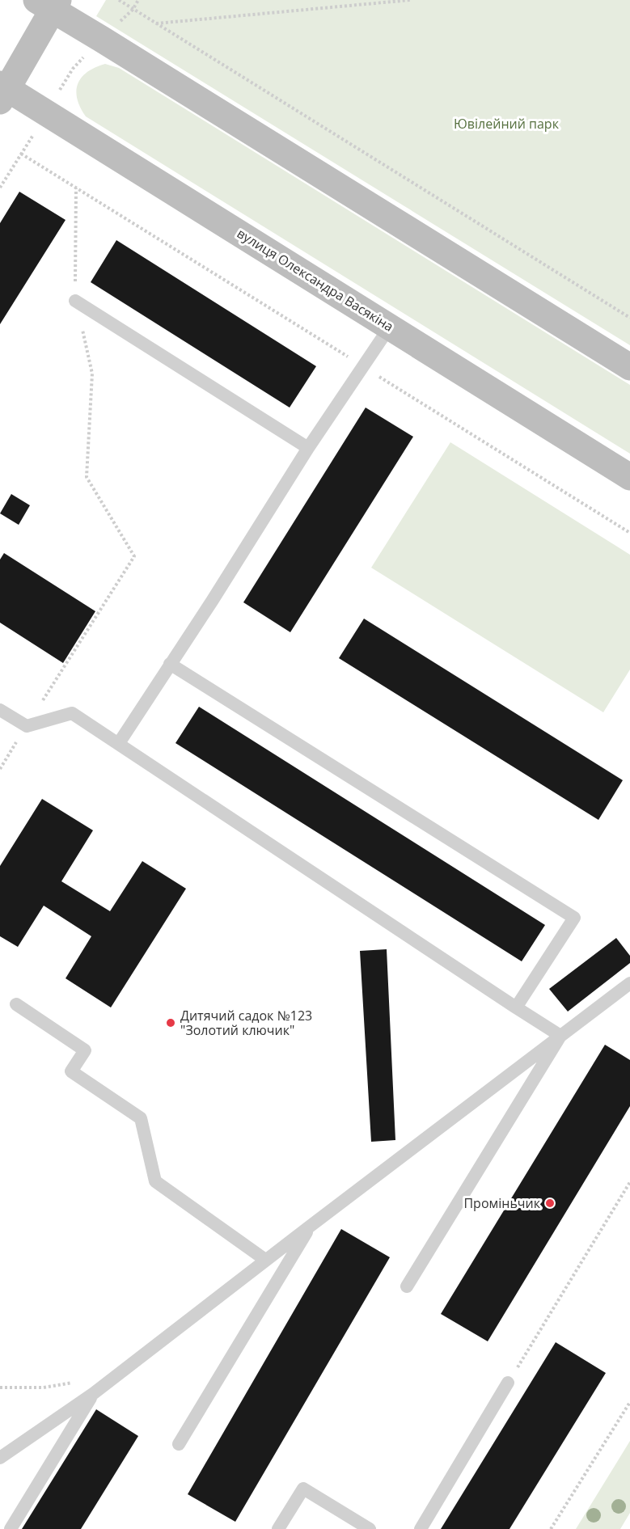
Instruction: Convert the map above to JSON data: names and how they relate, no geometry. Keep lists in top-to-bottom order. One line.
{"streets":{"street":["вулиця Олександра Васякіна"]},"parks":["Ювілейний парк"],"places":["Дитячий садок №123 \"Золотий ключик\"","Проміньчик"]}
